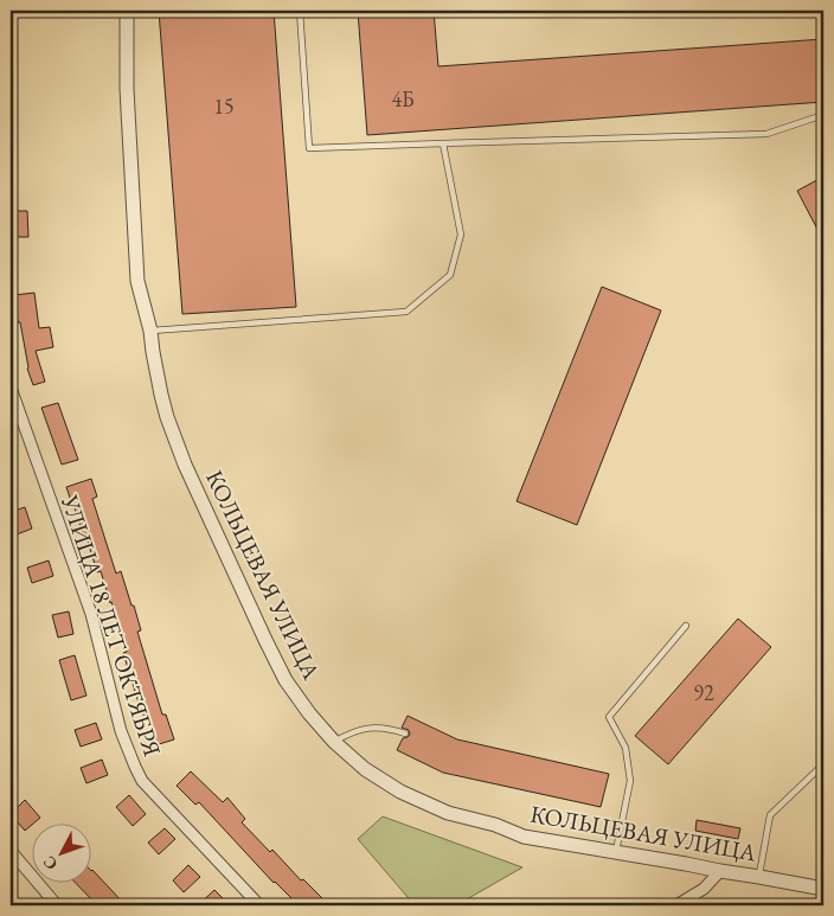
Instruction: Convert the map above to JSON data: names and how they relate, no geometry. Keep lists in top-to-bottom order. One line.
{"streets":{"street":["КОЛЬЦЕВАЯ УЛИЦА","УЛИЦА 18 ЛЕТ ОКТЯБРЯ"]},"house_numbers":["4Б","15","92"],"north":"bottom left"}
